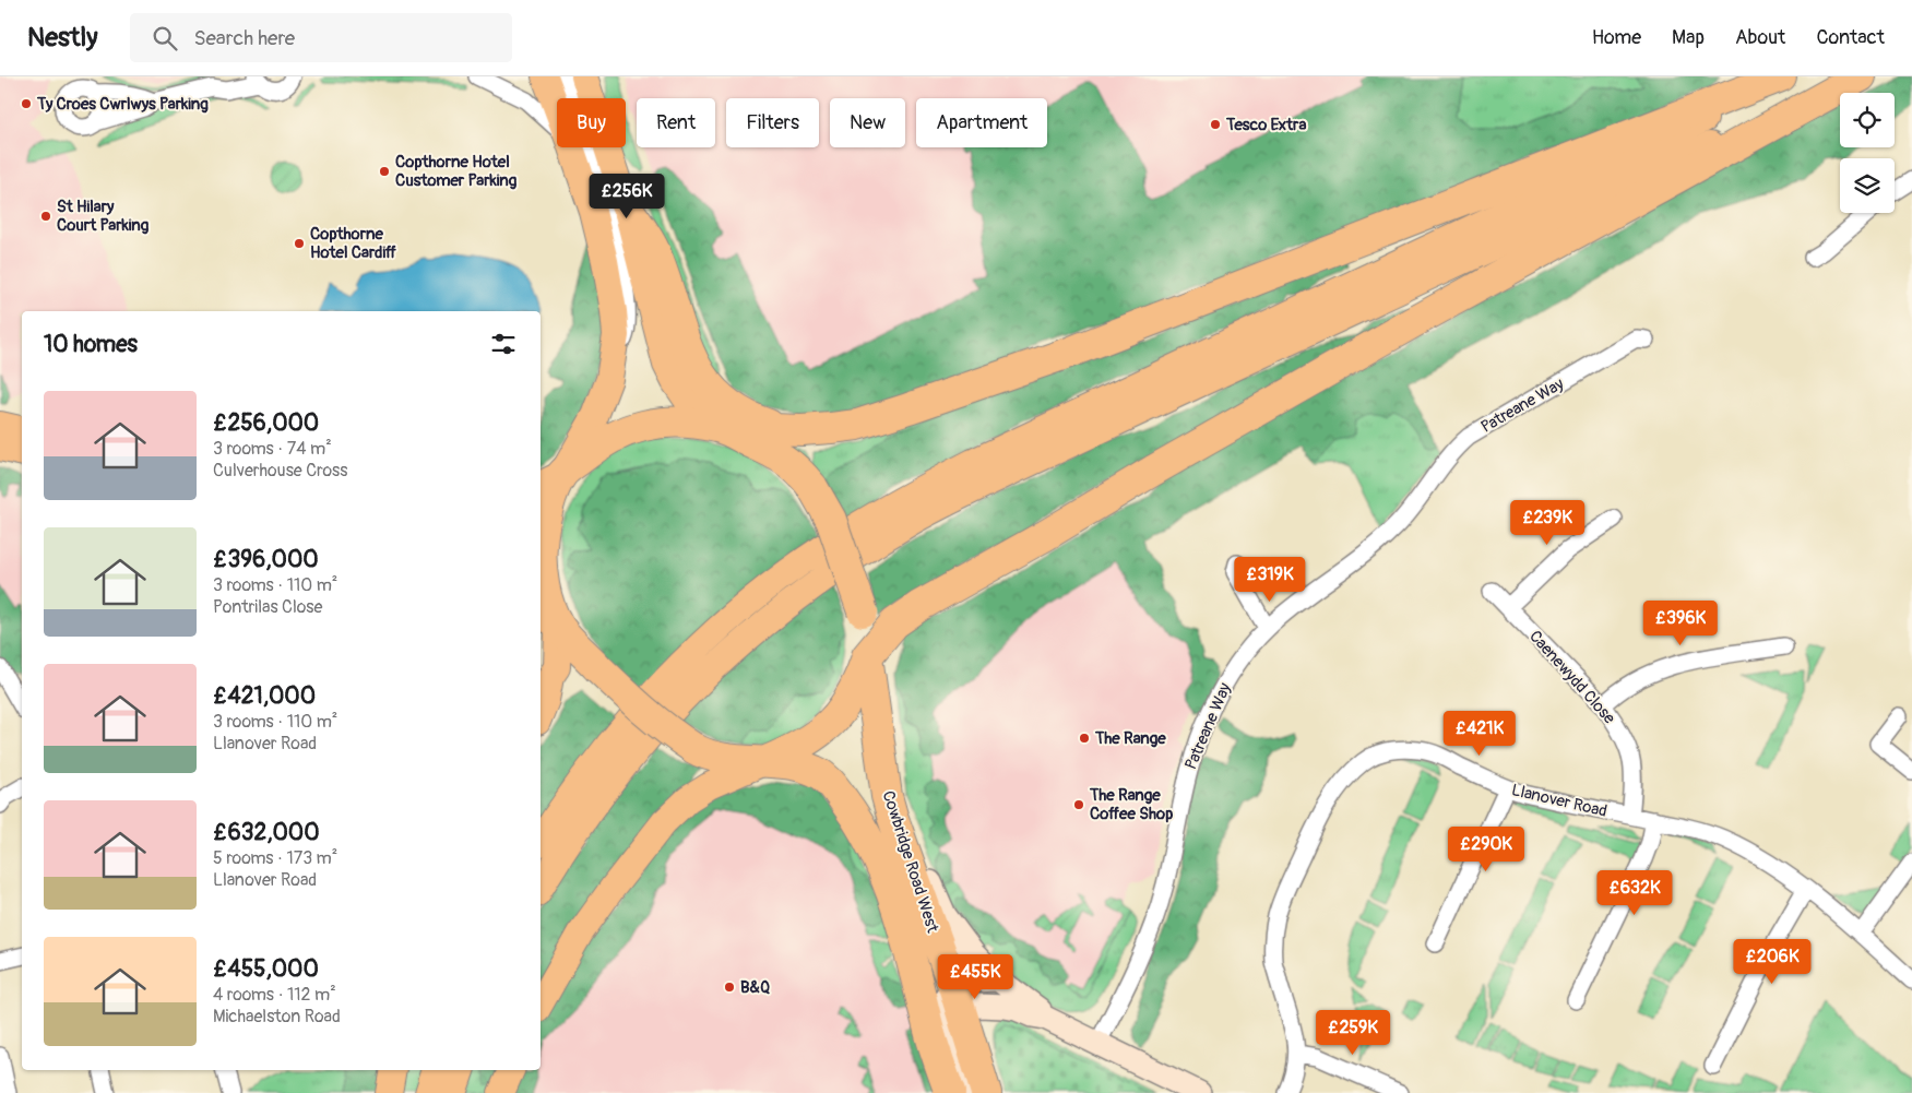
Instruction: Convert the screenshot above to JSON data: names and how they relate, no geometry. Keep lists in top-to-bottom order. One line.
{"streets":{"highway":["Cowbridge Road West"],"street":["Patreane Way","Caenewydd Close","Llanover Road"]},"crossings":[["Caenewydd Close","Llanover Road"]],"places":["Ty Croes Cwrlwys Parking","Tesco Extra","Copthorne Hotel Customer Parking","St Hilary Court Parking","Copthorne Hotel Cardiff","The Range","The Range Coffee Shop","B&Q"],"page":{"header":"Nestly","search":"Search here","nav":["Home","Map","About","Contact"],"chip":["Buy","Rent","Filters","New","Apartment"],"price":["£256K","£239K","£319K","£396K","£421K","£290K","£632K","£206K","£455K","£259K"],"heading":"10 homes","list":[{"name":"£256,000","note":"3 rooms · 74 m² · Culverhouse Cross"},{"name":"£396,000","note":"3 rooms · 110 m² · Pontrilas Close"},{"name":"£421,000","note":"3 rooms · 110 m² · Llanover Road"},{"name":"£632,000","note":"5 rooms · 173 m² · Llanover Road"},{"name":"£455,000","note":"4 rooms · 112 m² · Michaelston Road"}]}}
